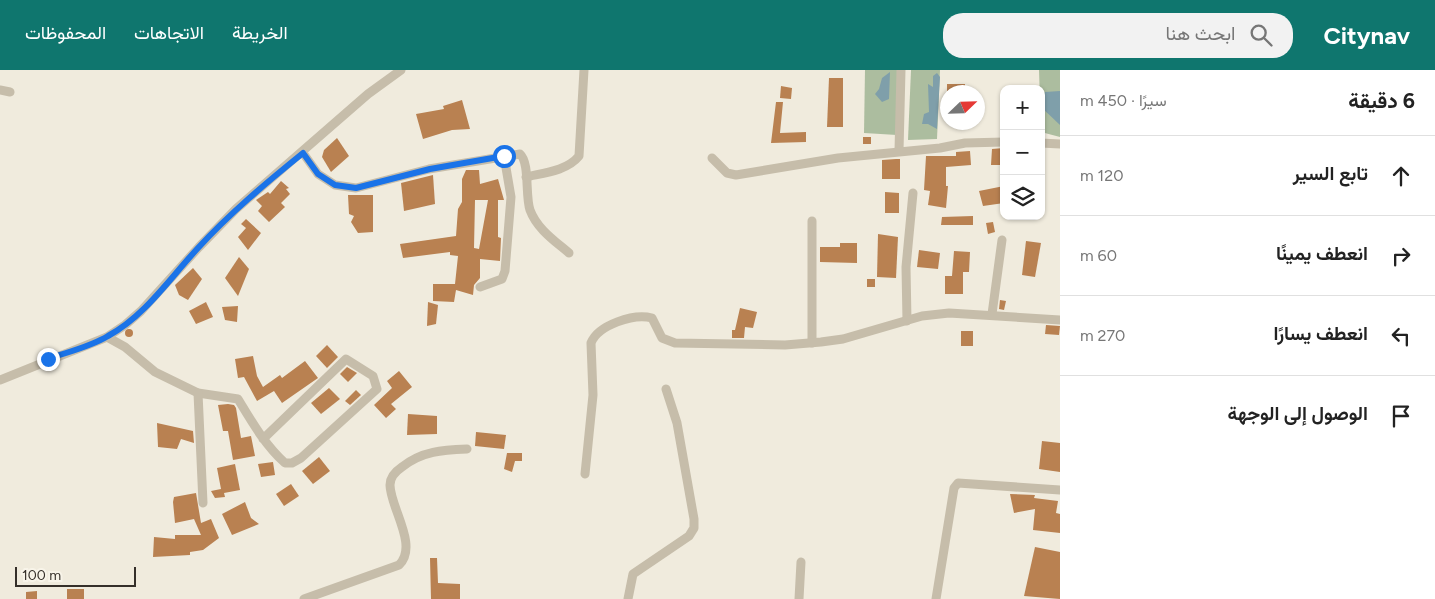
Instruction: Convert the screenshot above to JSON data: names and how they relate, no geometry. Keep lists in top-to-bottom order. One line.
{"scale_bar":"100 m","north":"top right","page":{"header":"Citynav","search":"ابحث هنا","nav":["الخريطة","الاتجاهات","المحفوظات"],"heading":["6 دقيقة","سيرًا · 450 m"],"map_buttons":["+","−"],"list":[["تابع السير","120 m"],["انعطف يمينًا","60 m"],["انعطف يسارًا","270 m"],"الوصول إلى الوجهة"],"scale":"100 m"}}
